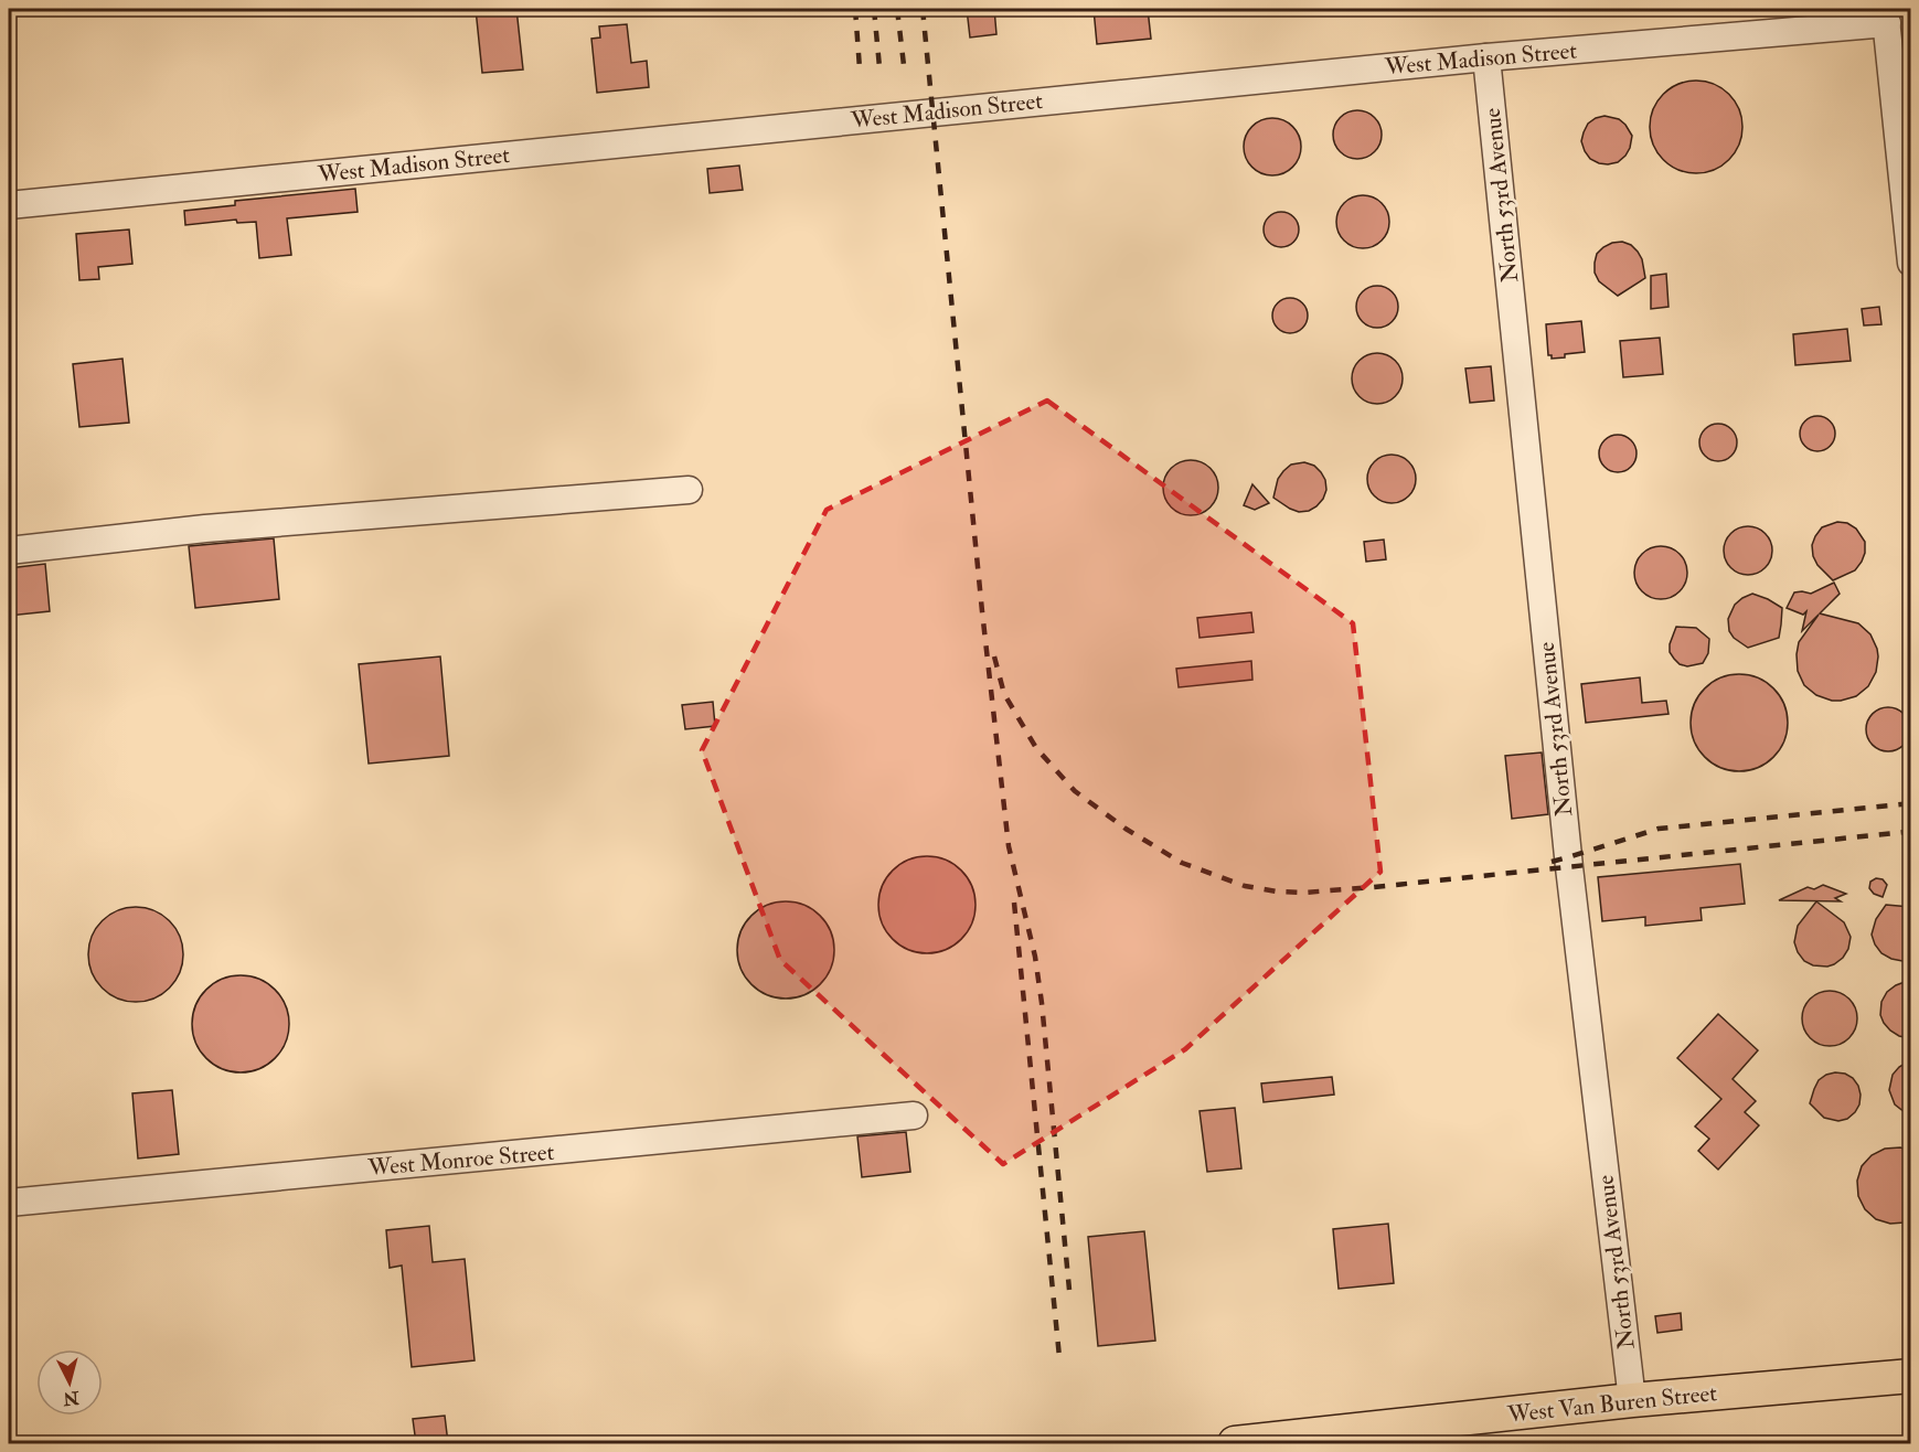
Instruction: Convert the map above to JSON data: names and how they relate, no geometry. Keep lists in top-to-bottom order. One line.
{"streets":{"main road":["West Van Buren Street"],"street":["West Madison Street","North 53rd Avenue","West Monroe Street"]},"crossings":[["West Madison Street","North 53rd Avenue"],["North 53rd Avenue","West Van Buren Street"]],"north":"bottom"}
